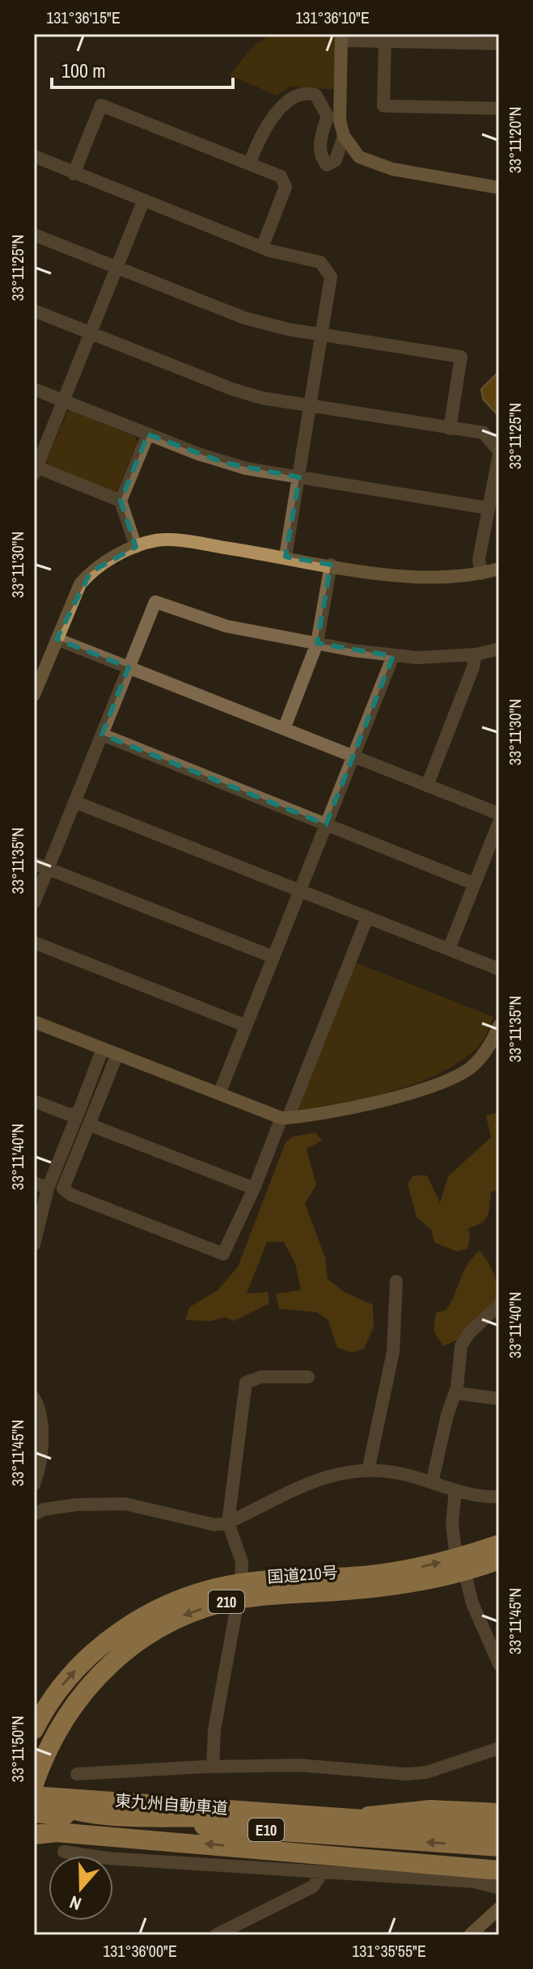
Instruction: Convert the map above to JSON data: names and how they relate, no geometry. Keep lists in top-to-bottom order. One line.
{"streets":{"highway":["国道210号","210","東九州自動車道","E10"]},"scale_bar":"100 m","north":"bottom","coordinates":["131°36'15\"E","131°36'10\"E","33°11'20\"N","33°11'25\"N","33°11'30\"N","33°11'35\"N","33°11'40\"N","33°11'45\"N","33°11'50\"N","131°36'00\"E","131°35'55\"E"]}
